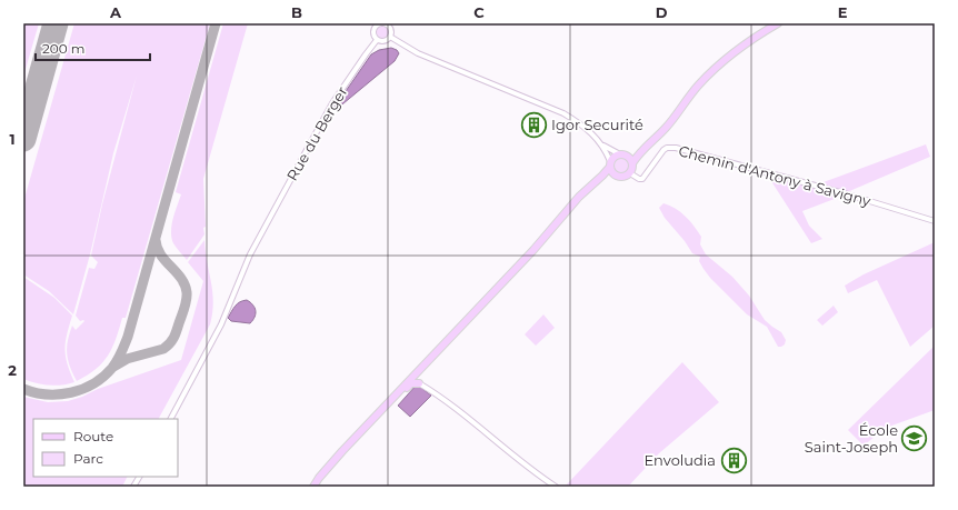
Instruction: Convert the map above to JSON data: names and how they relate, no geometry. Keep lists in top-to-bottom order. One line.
{"streets":{"street":["Rue du Berger","Chemin d'Antony à Savigny"]},"places":{"building":["Igor Securité","Envoludia"],"school or university":["École Saint-Joseph"]},"legend":["Route","Parc"],"scale_bar":"200 m","grid":{"columns":["A","B","C","D","E"],"rows":["1","2"]}}
